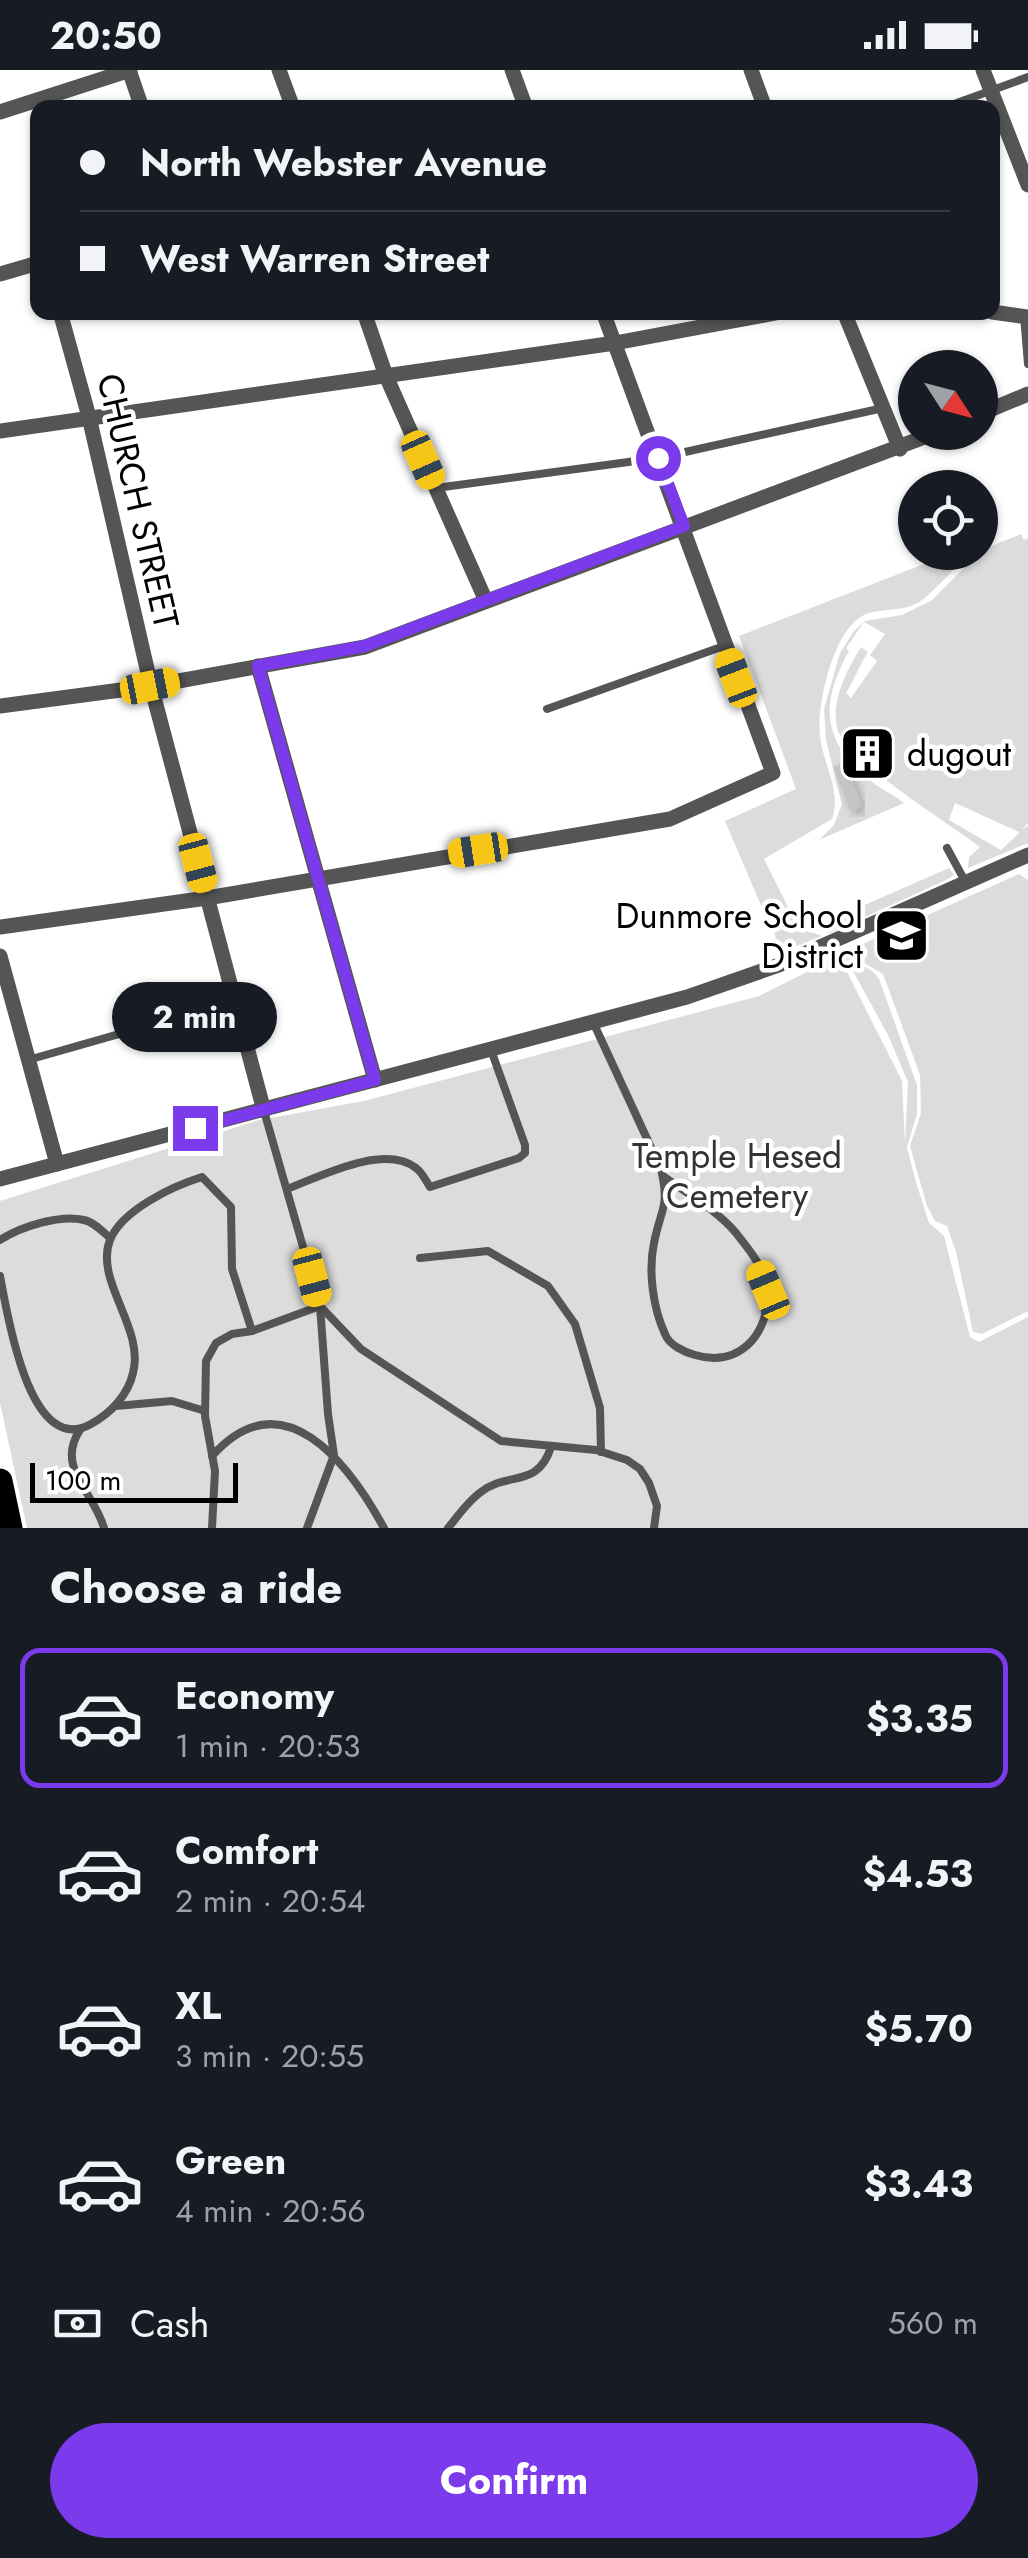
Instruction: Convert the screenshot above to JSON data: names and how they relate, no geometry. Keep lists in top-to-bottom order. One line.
{"streets":{"street":["CHURCH STREET"]},"parks":["Temple Hesed Cemetery"],"places":{"building":["dugout"],"school or university":["Dunmore School District"]},"scale_bar":"100 m","north":"bottom right","page":{"status":"20:50","banner":["North Webster Avenue","West Warren Street"],"bubble":"2 min","scale":"100 m","heading":"Choose a ride","list":[{"name":"Economy","note":"1 min · 20:53","value":"$3.35"},{"name":"Comfort","note":"2 min · 20:54","value":"$4.53"},{"name":"XL","note":"3 min · 20:55","value":"$5.70"},{"name":"Green","note":"4 min · 20:56","value":"$3.43"}],"pay":["Cash","560 m"],"buttons":"Confirm"}}
